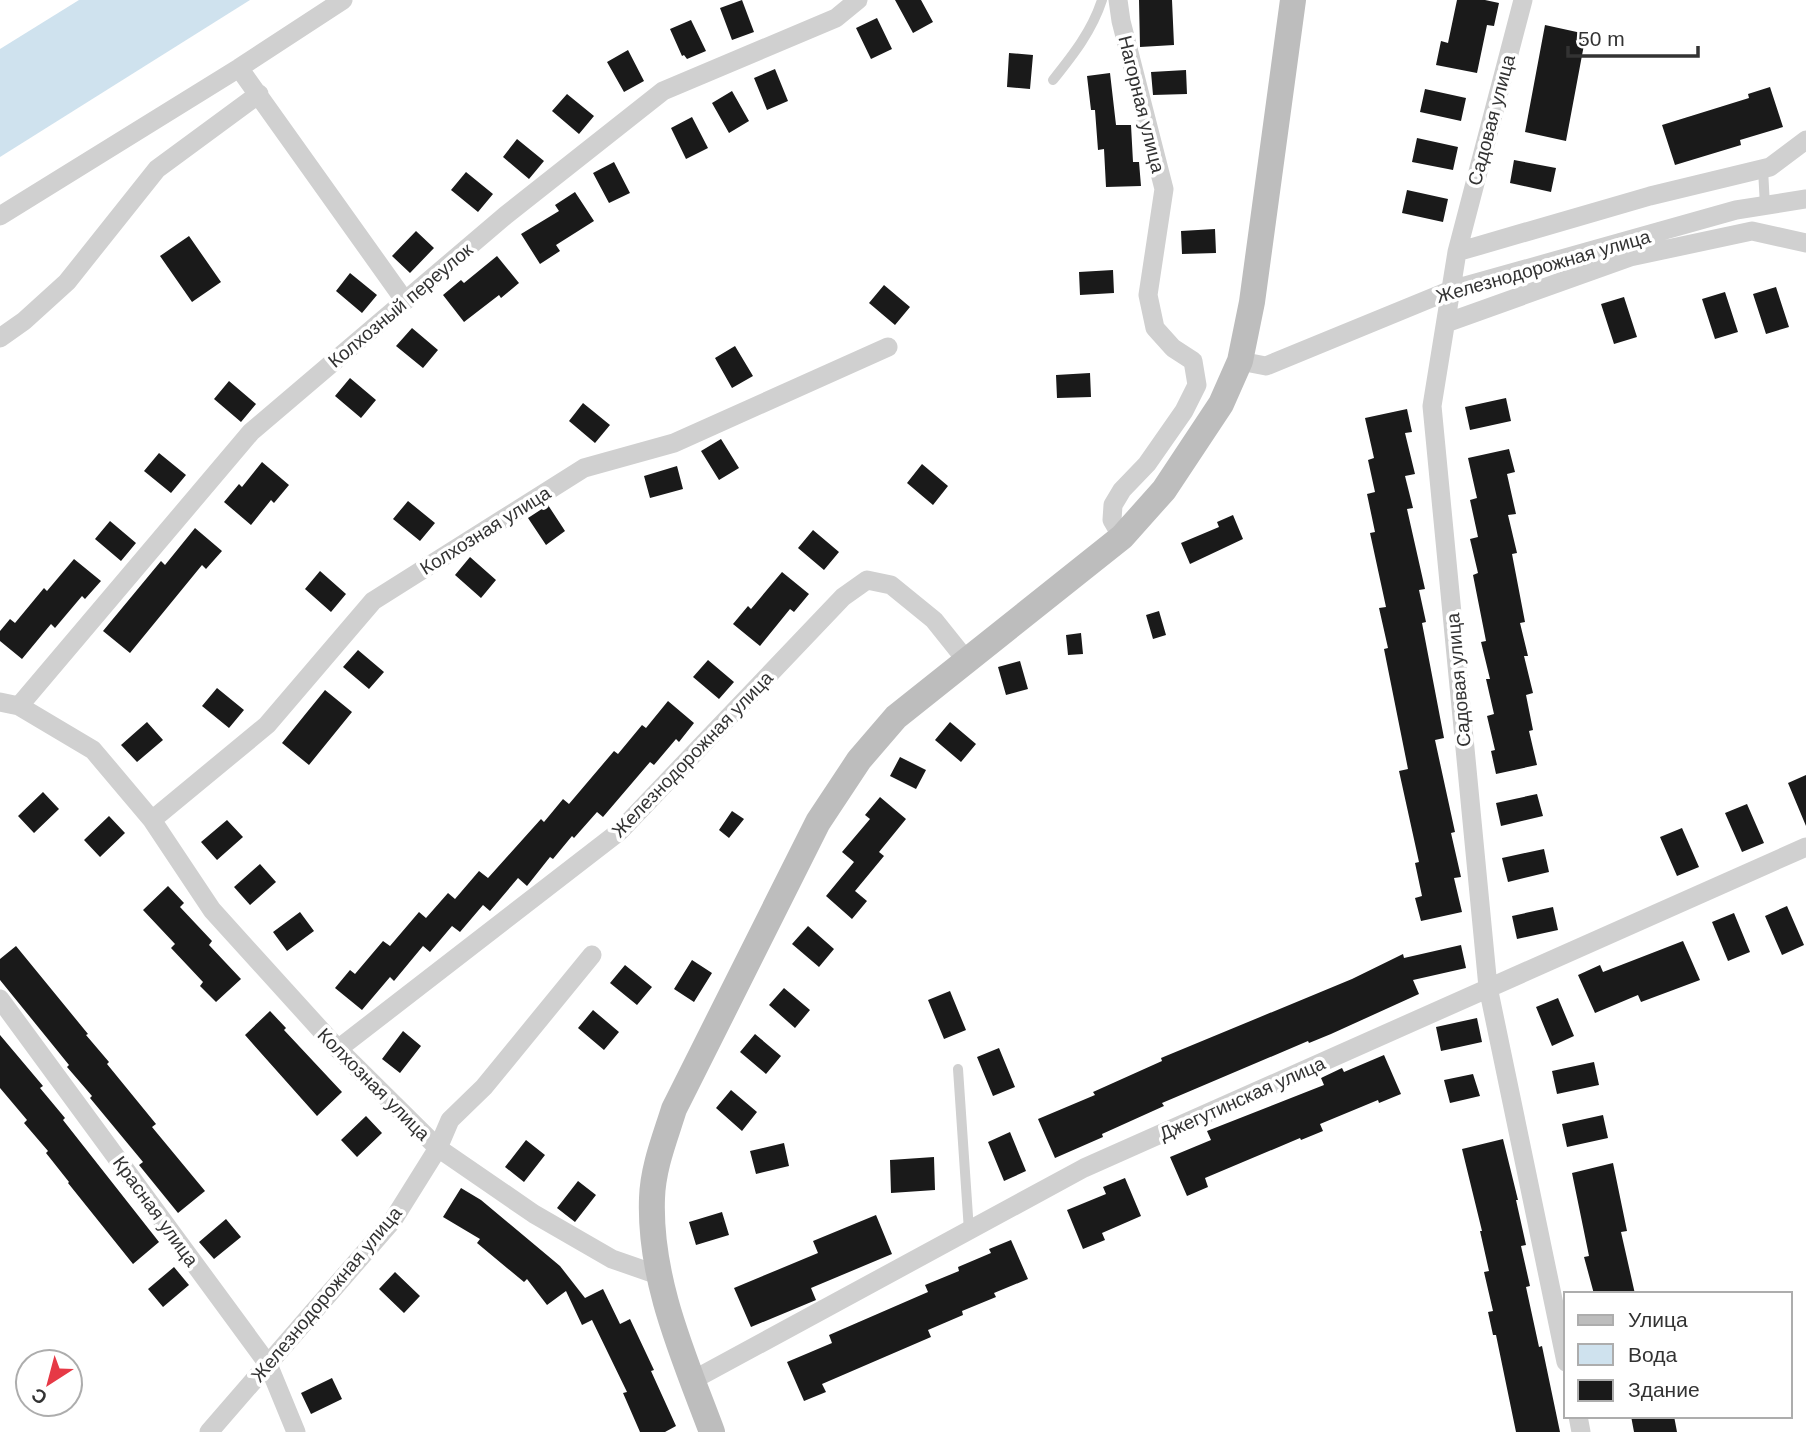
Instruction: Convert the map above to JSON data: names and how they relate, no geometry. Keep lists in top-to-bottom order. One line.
{"streets":{"street":["Нагорная улица","Садовая улица","Железнодорожная улица","Колхозный переулок","Колхозная улица","Джегутинская улица","Красная улица"]},"crossings":[["Садовая улица","Железнодорожная улица"],["Садовая улица","Джегутинская улица"],["Железнодорожная улица","Колхозная улица"],["Железнодорожная улица","Красная улица"],["Колхозный переулок","Колхозная улица"]],"legend":["Улица","Вода","Здание"],"scale_bar":"50 m","north":"bottom left"}
